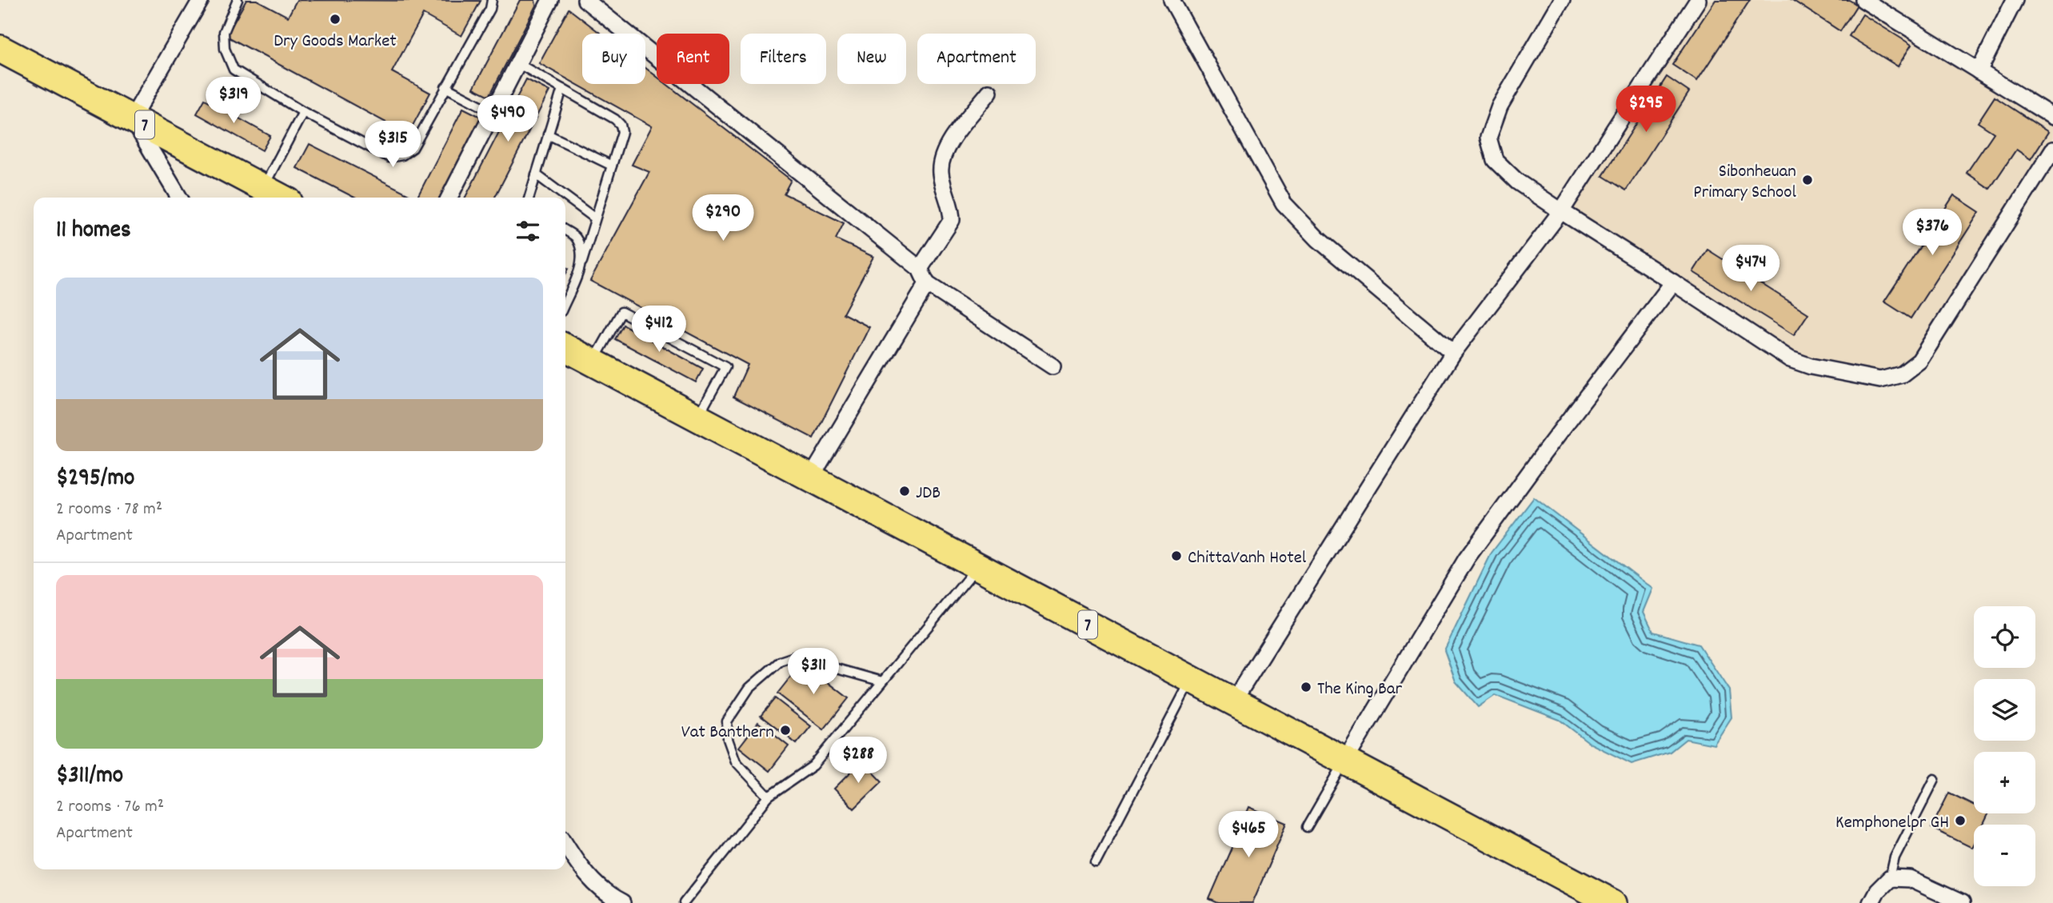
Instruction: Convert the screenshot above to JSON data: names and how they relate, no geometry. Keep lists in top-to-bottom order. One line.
{"streets":{"highway":["7"]},"places":["Dry Goods Market","Sibonheuan Primary School","JDB","ChittaVanh Hotel","The King Bar","Vat Banthern","Kemphonelpr GH"],"page":{"chip":["Buy","Rent","Filters","New","Apartment"],"price":["$319","$295","$490","$315","$290","$376","$474","$412","$311","$288","$465"],"heading":"11 homes","list":[{"name":"$295/mo","note":"2 rooms · 78 m² · Apartment"},{"name":"$311/mo","note":"2 rooms · 76 m² · Apartment"}],"map_buttons":["+","−"]}}
